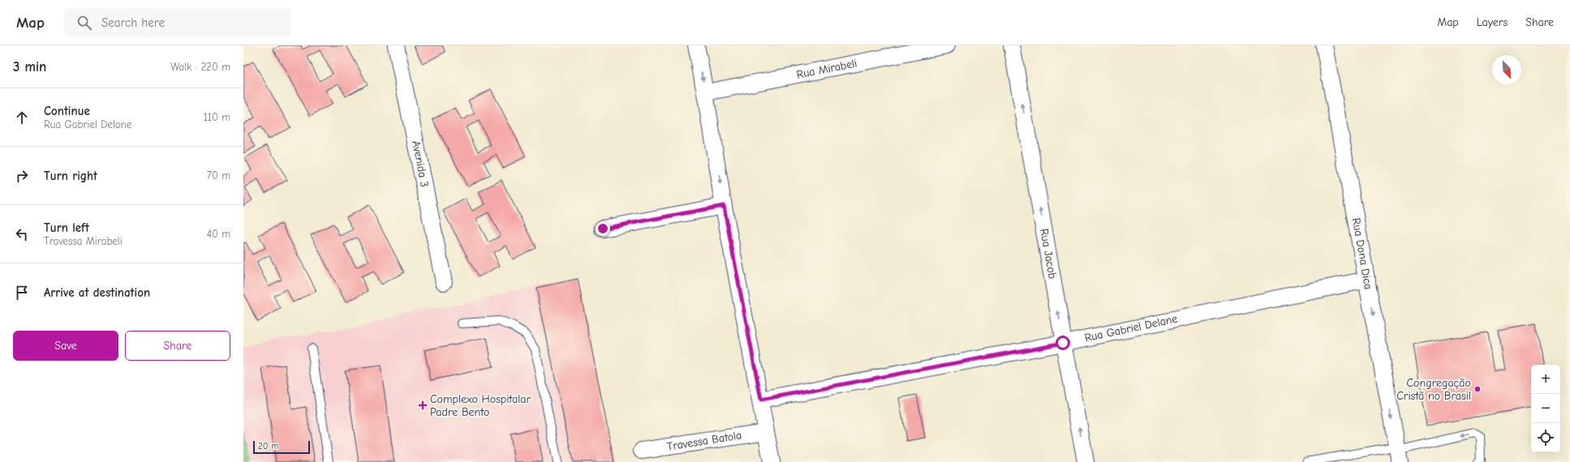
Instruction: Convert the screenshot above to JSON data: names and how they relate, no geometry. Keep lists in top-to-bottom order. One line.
{"streets":{"street":["Rua Mirabeli","Avenida 3","Rua Jacob","Rua Dona Dica","Rua Gabriel Delane","Travessa Batola"]},"crossings":[["Rua Jacob","Rua Gabriel Delane"],["Rua Dona Dica","Rua Gabriel Delane"]],"one_way":["Rua Jacob","Rua Dona Dica"],"places":{"other":["Congregação Cristã no Brasil"],"health":["Complexo Hospitalar Padre Bento"]},"scale_bar":"20 m","north":"bottom right","page":{"header":"Map","search":"Search here","nav":["Map","Layers","Share"],"heading":["3 min","Walk · 220 m"],"list":[["Continue","Rua Gabriel Delane","110 m"],["Turn right","70 m"],["Turn left","Travessa Mirabeli","40 m"],"Arrive at destination"],"buttons":["Save","Share"],"map_buttons":["+","−"],"scale":"20 m"}}
